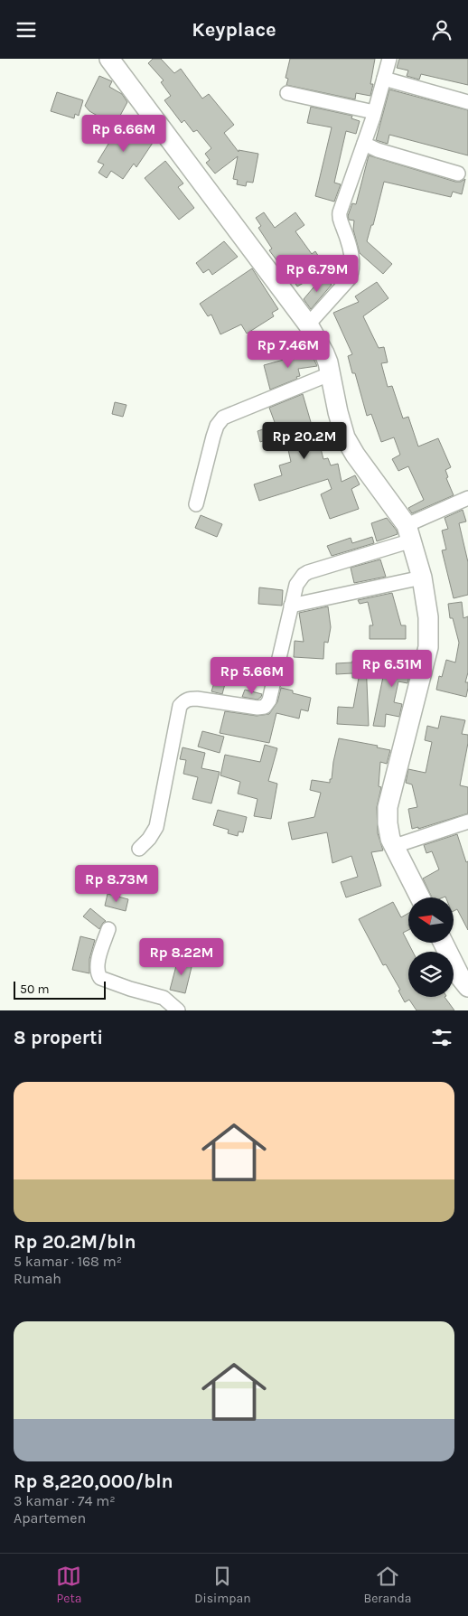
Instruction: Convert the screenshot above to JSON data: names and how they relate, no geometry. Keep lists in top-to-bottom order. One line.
{"scale_bar":"50 m","north":"left","page":{"header":"Keyplace","price":["Rp 6.66M","Rp 6.79M","Rp 7.46M","Rp 20.2M","Rp 6.51M","Rp 5.66M","Rp 8.73M","Rp 8.22M"],"scale":"50 m","heading":"8 properti","list":[{"name":"Rp 20.2M/bln","note":"5 kamar · 168 m² · Rumah"},{"name":"Rp 8,220,000/bln","note":"3 kamar · 74 m² · Apartemen"}],"tabs":["Peta","Disimpan","Beranda"]}}
